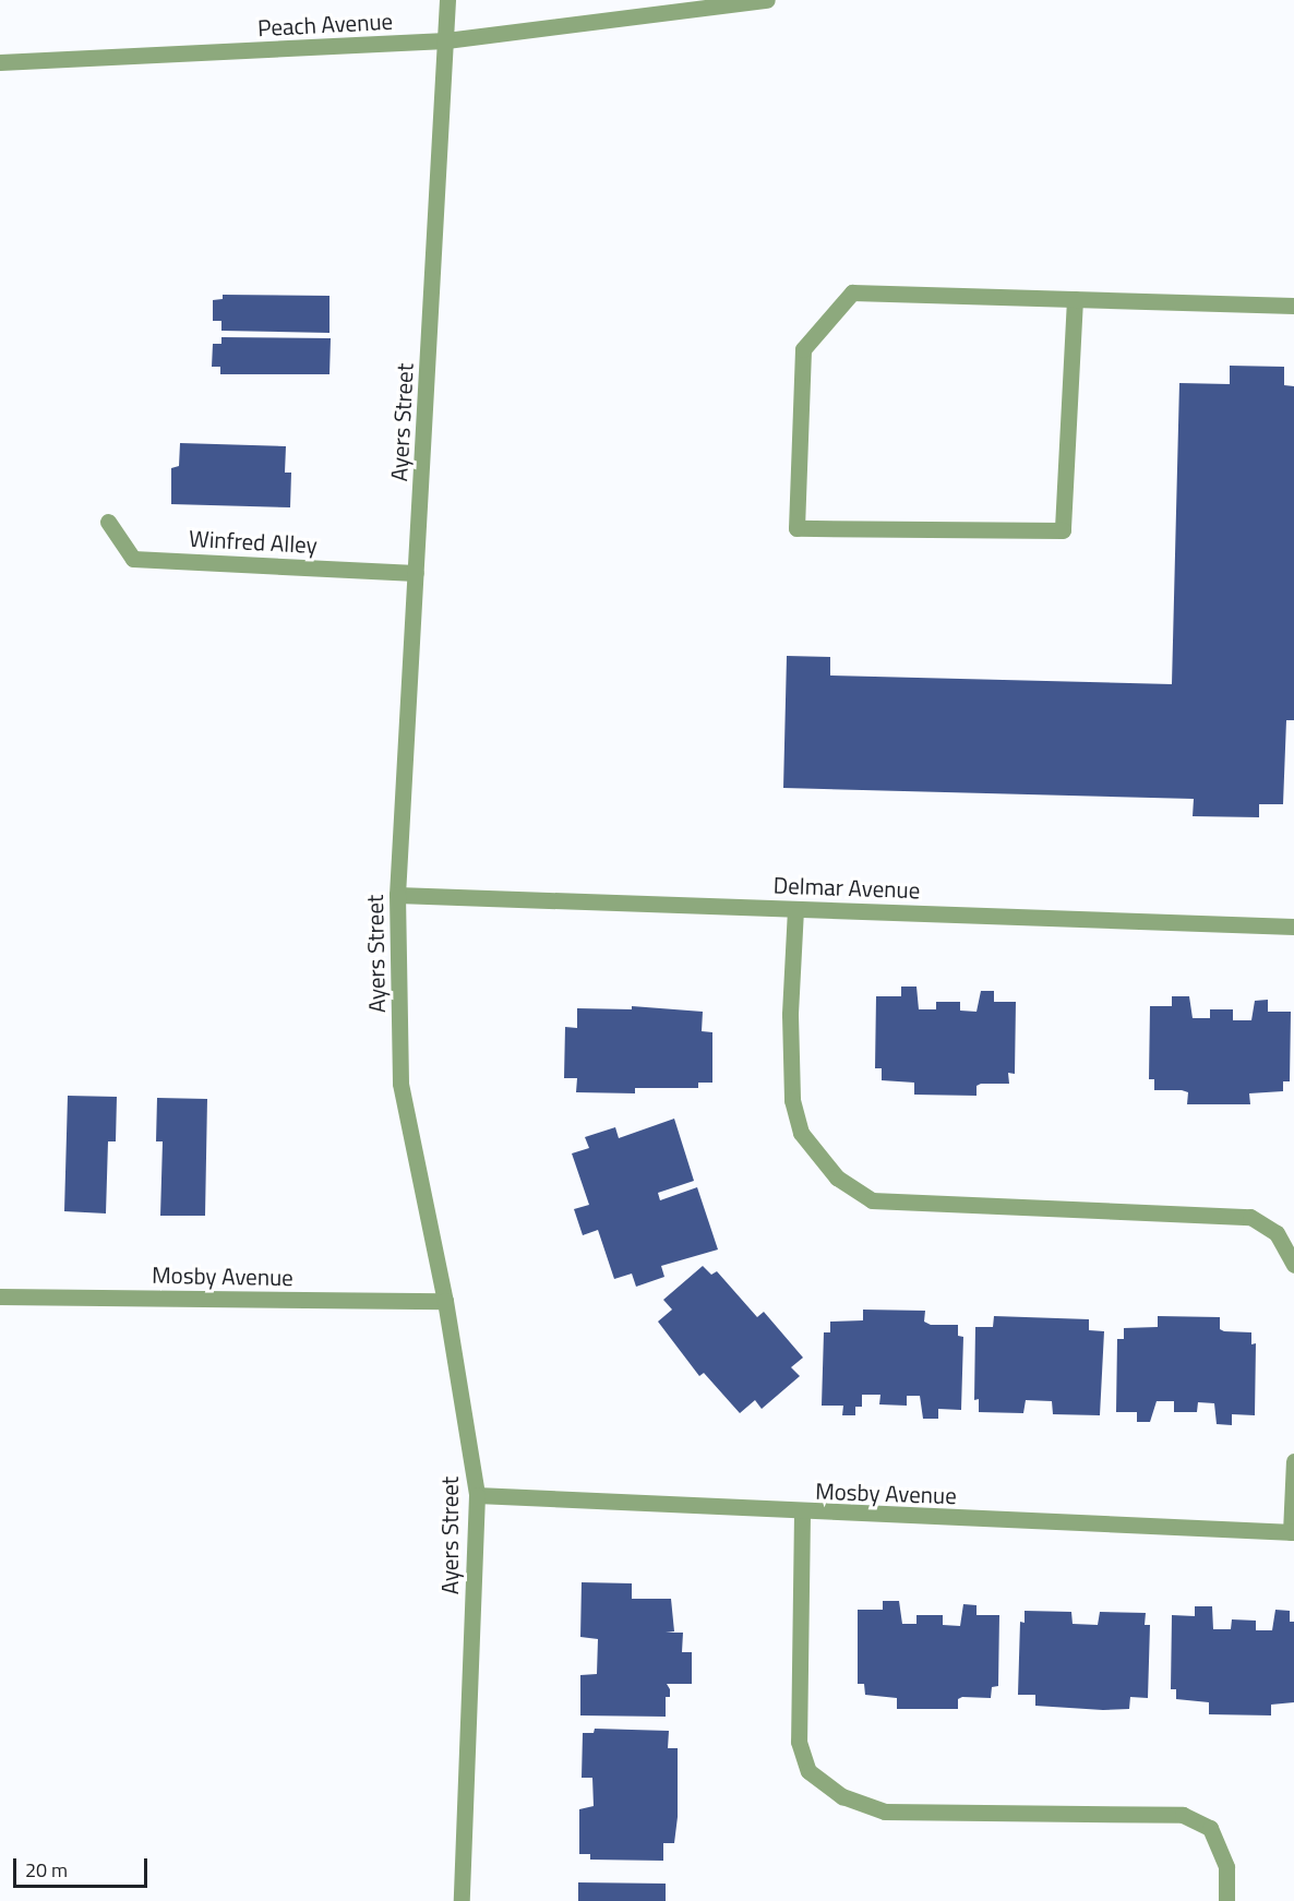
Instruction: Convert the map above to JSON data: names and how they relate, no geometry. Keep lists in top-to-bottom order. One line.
{"streets":{"street":["Peach Avenue","Ayers Street","Winfred Alley","Delmar Avenue","Mosby Avenue"]},"crossings":[["Peach Avenue","Ayers Street"],["Ayers Street","Winfred Alley"],["Ayers Street","Delmar Avenue"],["Ayers Street","Mosby Avenue"]],"scale_bar":"20 m"}
